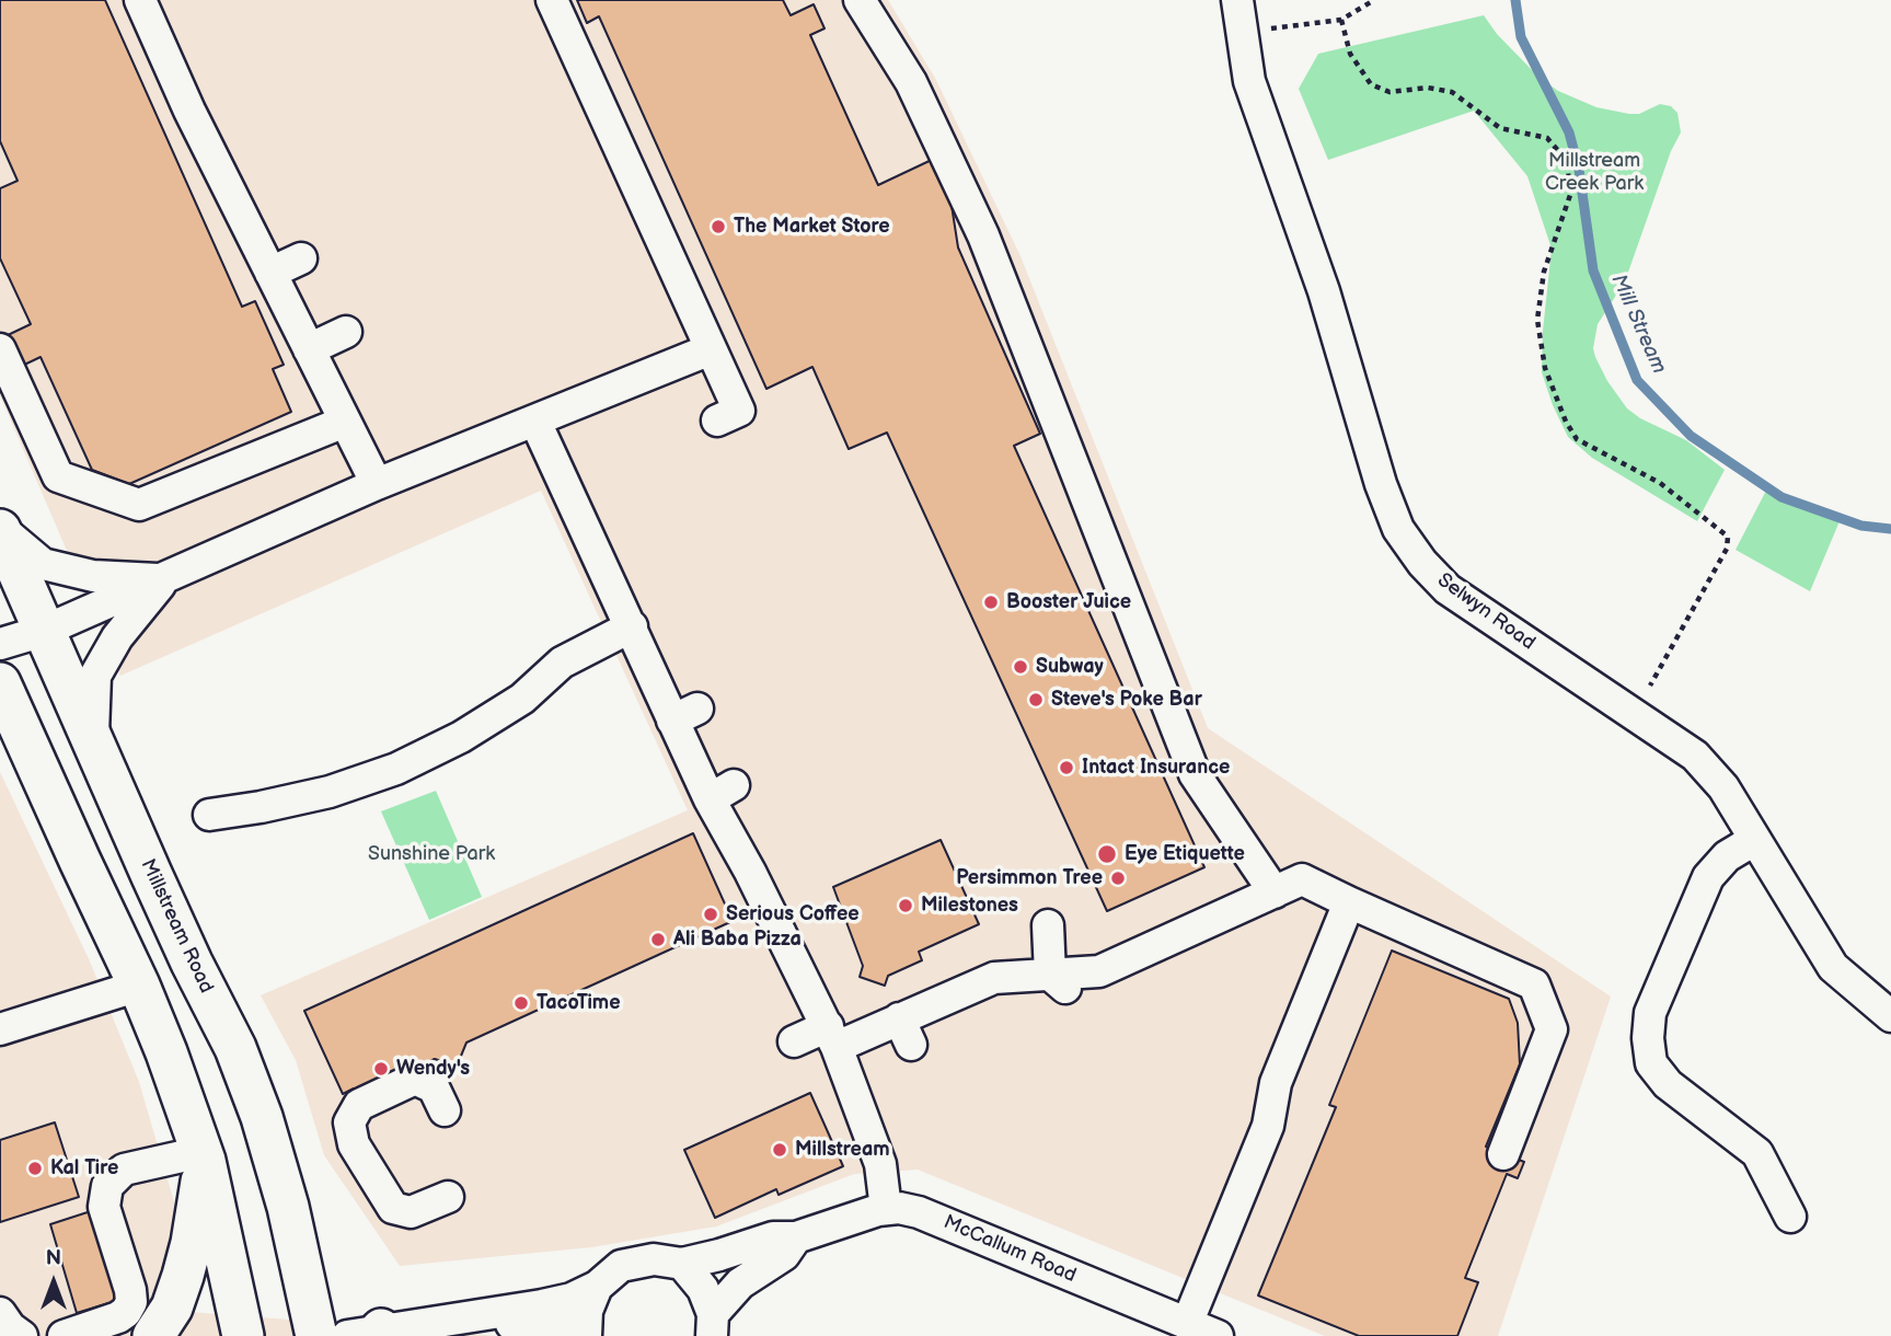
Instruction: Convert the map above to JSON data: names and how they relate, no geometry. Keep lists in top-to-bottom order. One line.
{"streets":{"main road":["Millstream Road"],"street":["Selwyn Road","McCallum Road"]},"water":["Mill Stream"],"parks":["Millstream Creek Park","Sunshine Park"],"places":["The Market Store","Booster Juice","Subway","Steve's Poke Bar","Intact Insurance","Eye Etiquette","Persimmon Tree","Milestones","Serious Coffee","Ali Baba Pizza","TacoTime","Wendy's","Millstream","Kal Tire"],"north":"top"}
